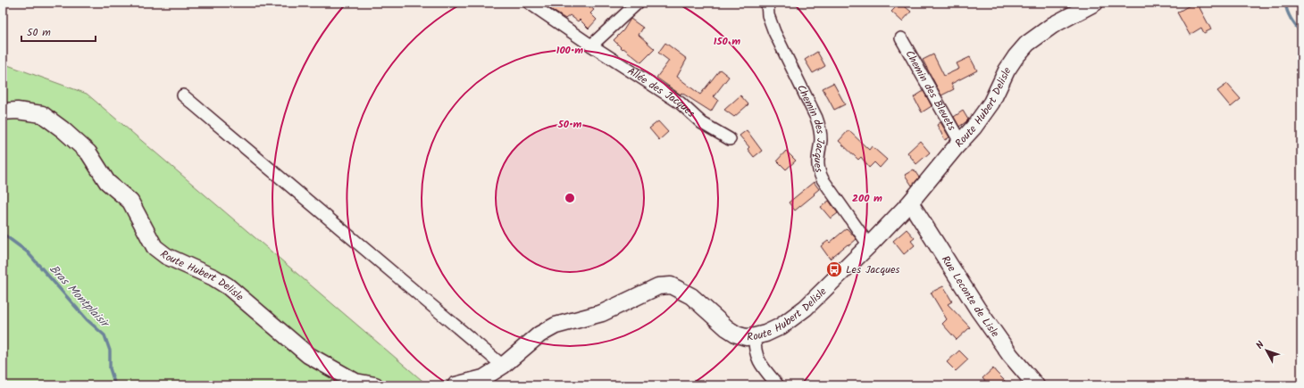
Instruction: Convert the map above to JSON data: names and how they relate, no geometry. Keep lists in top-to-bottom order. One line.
{"streets":{"main road":["Route Hubert Delisle","Rue Leconte de Lisle"],"street":["Chemin des Bleuets","Allée des Jacques","Chemin des Jacques"]},"crossings":[["Chemin des Bleuets","Route Hubert Delisle"],["Route Hubert Delisle","Chemin des Jacques"],["Route Hubert Delisle","Rue Leconte de Lisle"]],"water":["Bras Montplaisir"],"places":{"bus stop":["Les Jacques"]},"scale_bar":"50 m","north":"top left","rings":["150 m","100 m","50 m","200 m"]}
